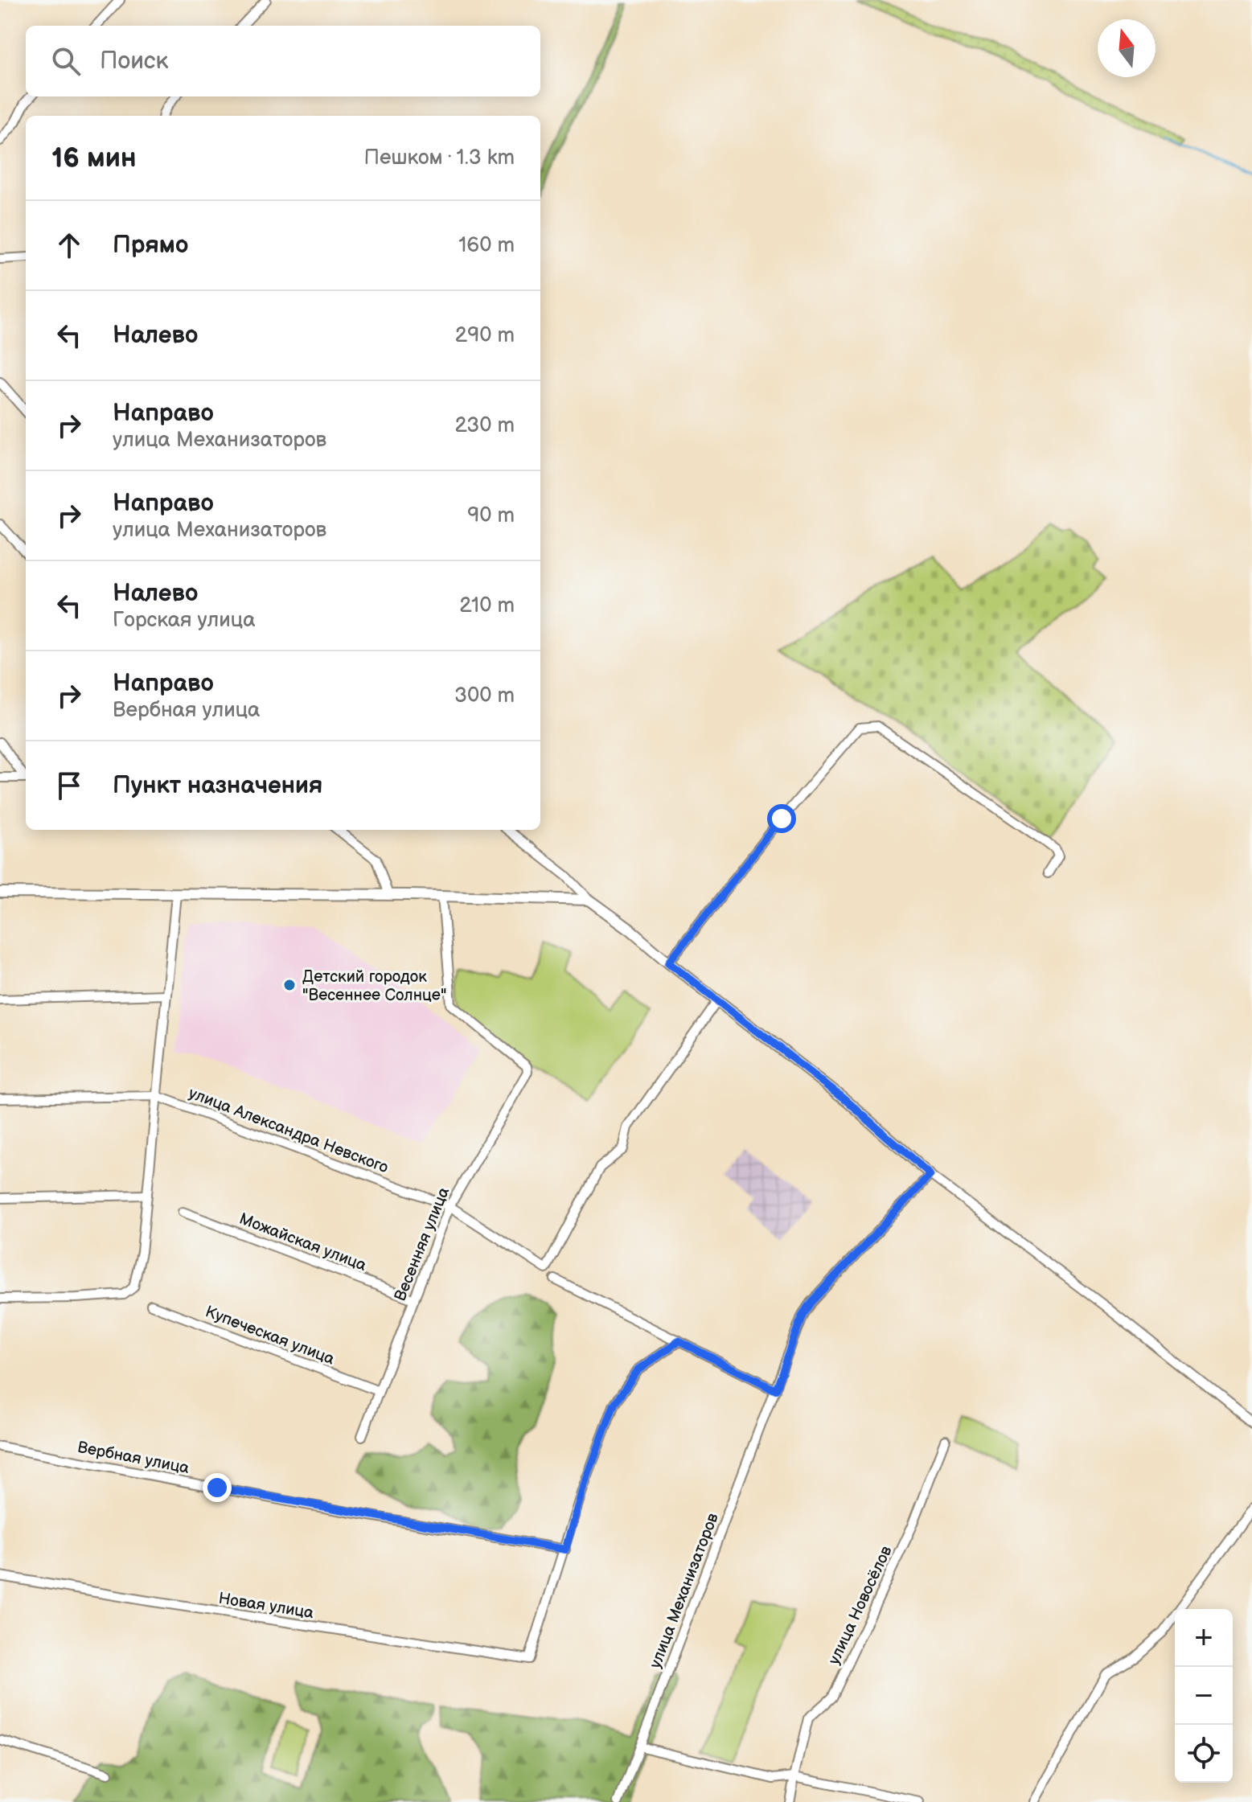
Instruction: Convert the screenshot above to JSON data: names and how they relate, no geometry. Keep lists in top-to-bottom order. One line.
{"streets":{"street":["улица Александра Невского","Можайская улица","Весенняя улица","Купеческая улица","Вербная улица","улица Механизаторов","Новая улица","улица Новосёлов"]},"crossings":[["улица Александра Невского","Весенняя улица"],["Можайская улица","Весенняя улица"],["Весенняя улица","Купеческая улица"],["Вербная улица","Новая улица"]],"places":["Детский городок \"Весеннее Солнце\""],"north":"top","page":{"search":"Поиск","heading":["16 мин","Пешком · 1.3 km"],"list":[["Прямо","160 m"],["Налево","290 m"],["Направо","улица Механизаторов","230 m"],["Направо","улица Механизаторов","90 m"],["Налево","Горская улица","210 m"],["Направо","Вербная улица","300 m"],"Пункт назначения"],"map_buttons":["+","−"]}}
